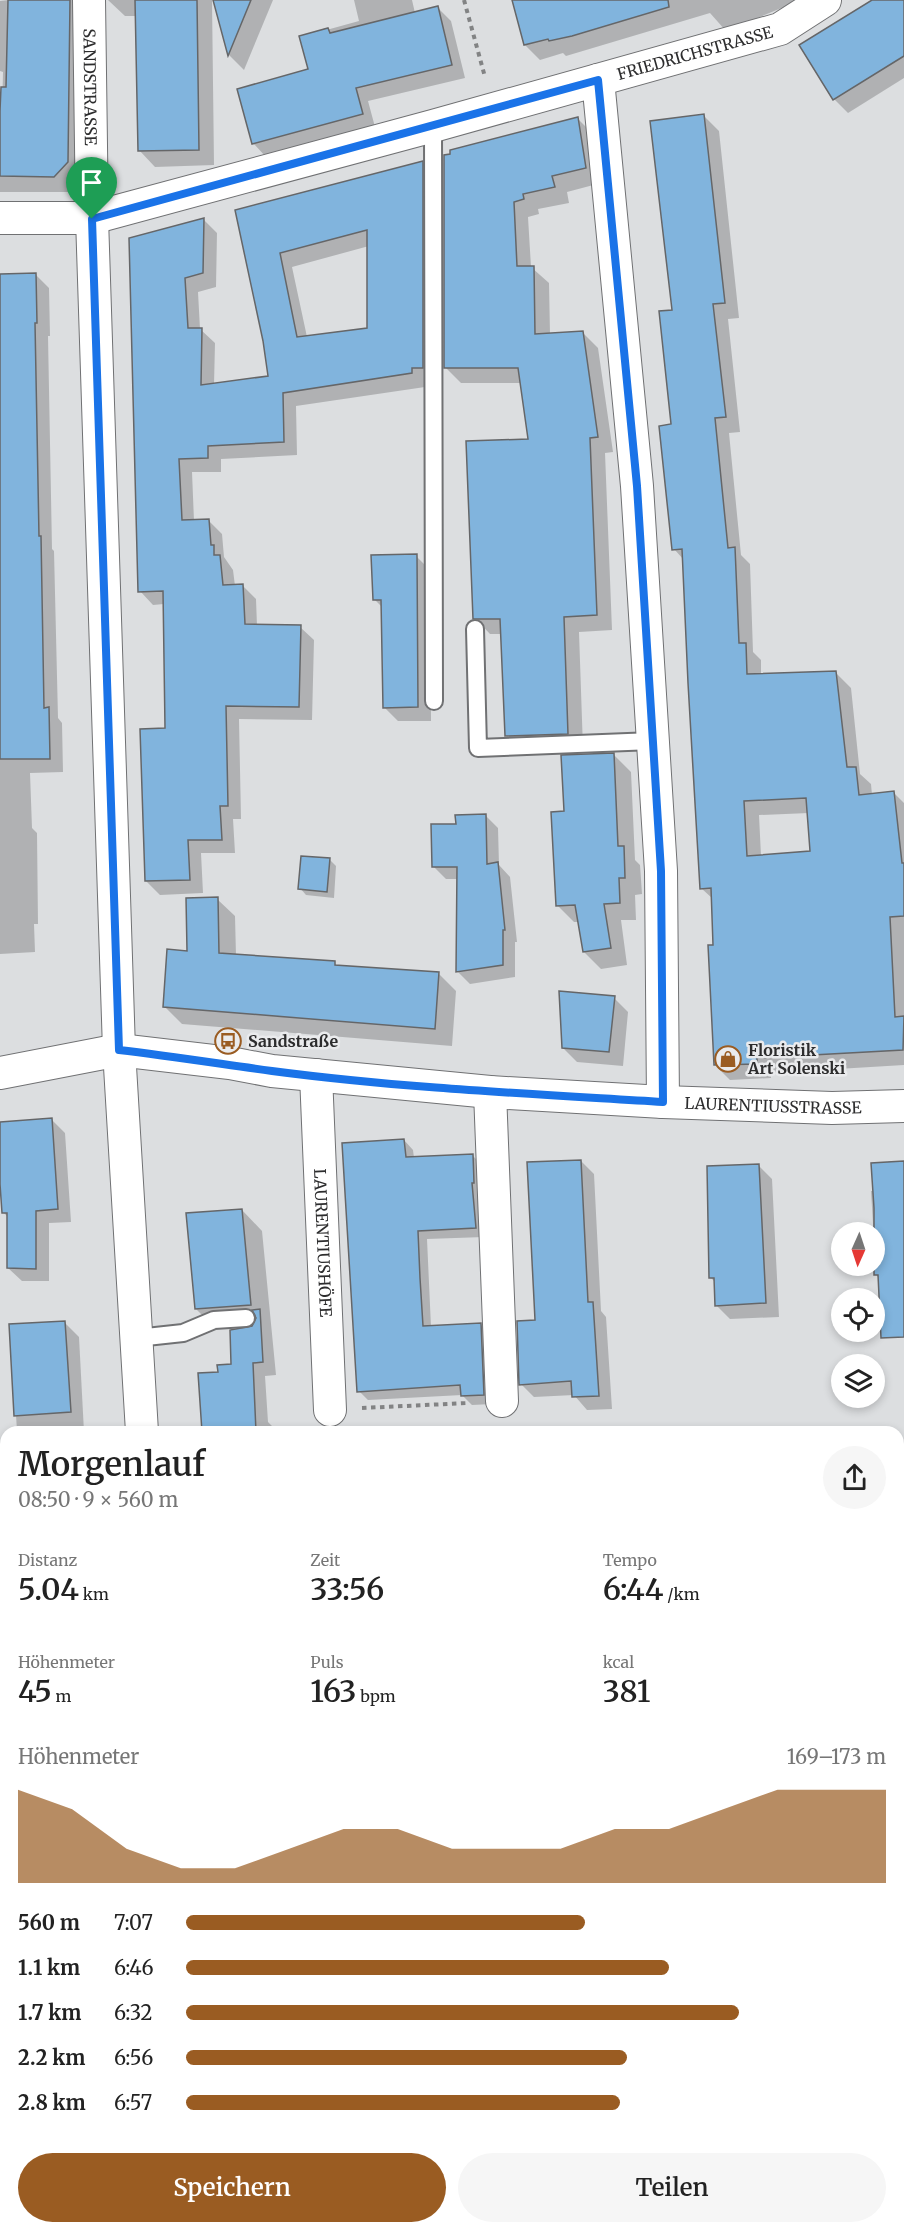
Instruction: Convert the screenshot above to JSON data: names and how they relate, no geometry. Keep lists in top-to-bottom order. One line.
{"streets":{"street":["FRIEDRICHSTRASSE","SANDSTRASSE","LAURENTIUSSTRASSE","LAURENTIUSHÖFE"]},"crossings":[["FRIEDRICHSTRASSE","SANDSTRASSE"],["SANDSTRASSE","LAURENTIUSSTRASSE"],["LAURENTIUSSTRASSE","LAURENTIUSHÖFE"]],"places":{"bus stop":["Sandstraße"],"shop":["Floristik Art Solenski"]},"north":"bottom","page":{"heading":["Morgenlauf","08:50 · 9 × 560 m"],"stats":[["Distanz","5.04 km"],["Zeit","33:56"],["Tempo","6:44 /km"],["Höhenmeter","45 m"],["Puls","163 bpm"],["kcal","381"]],"chart":["Höhenmeter","169–173 m"],"list":[{"name":"560 m","note":"7:07"},{"name":"1.1 km","note":"6:46"},{"name":"1.7 km","note":"6:32"},{"name":"2.2 km","note":"6:56"},{"name":"2.8 km","note":"6:57"}],"buttons":["Speichern","Teilen"]}}
